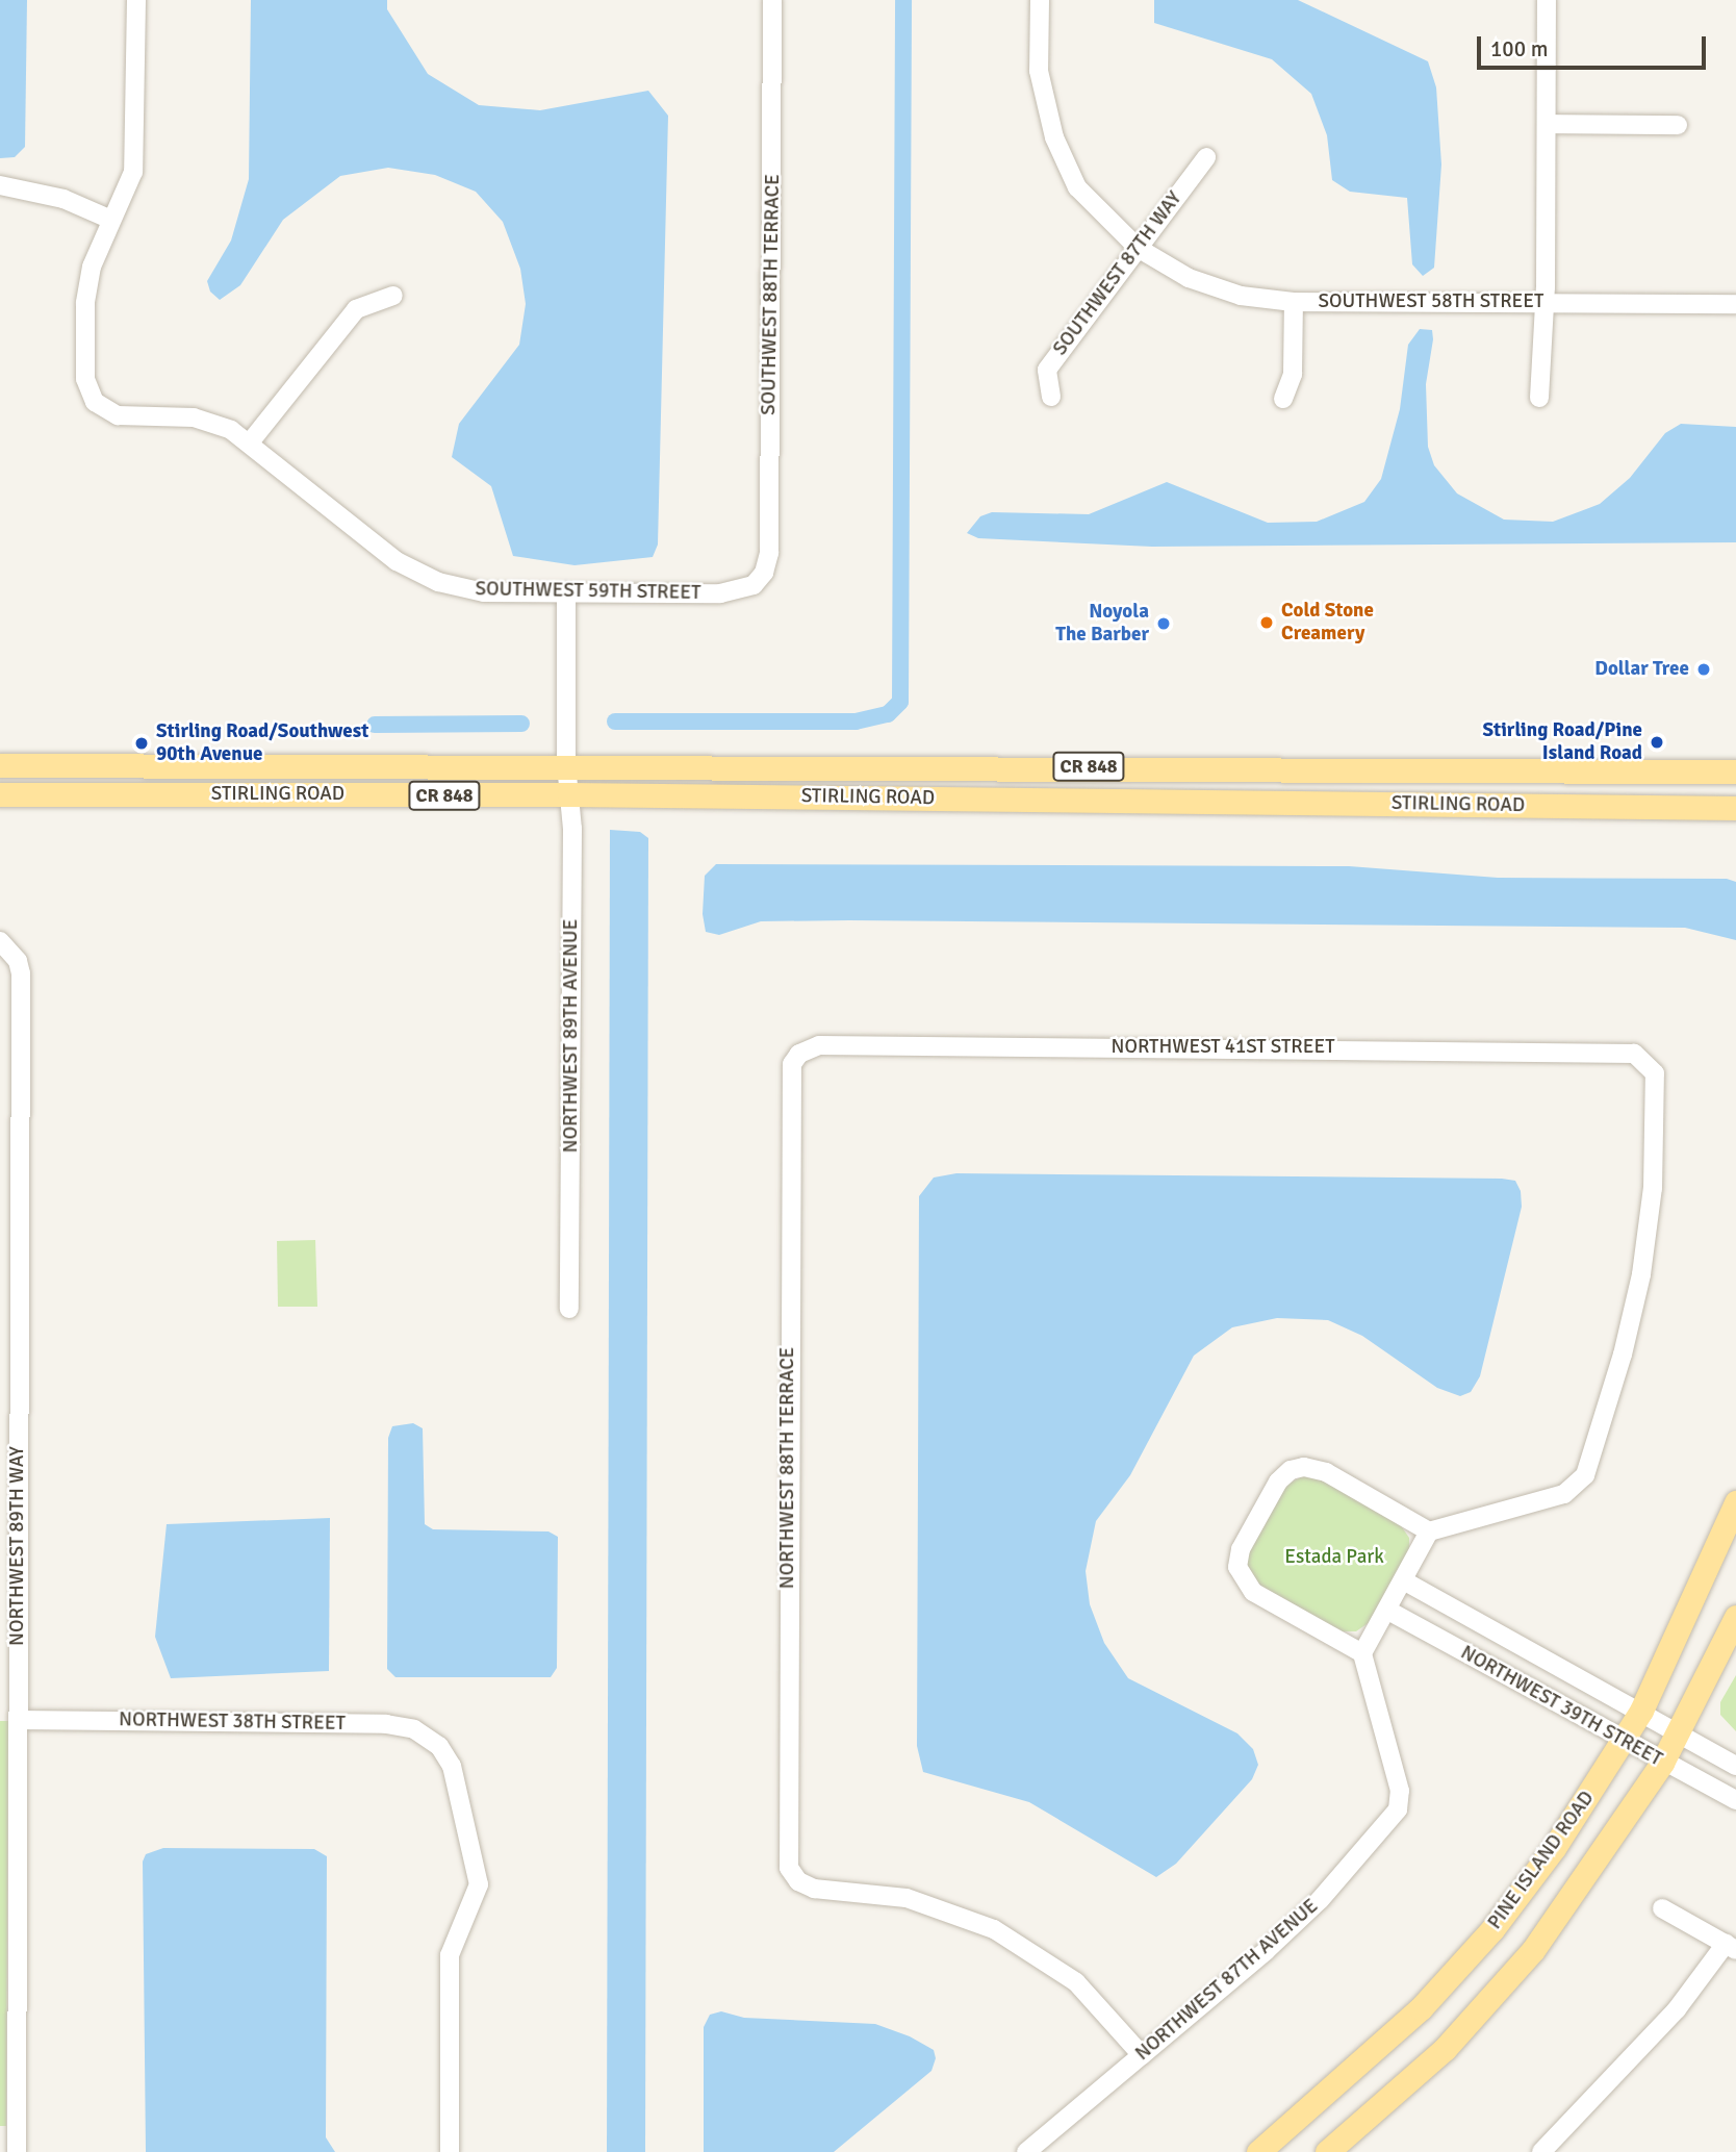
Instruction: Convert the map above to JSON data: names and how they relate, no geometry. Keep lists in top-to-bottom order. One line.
{"streets":{"main road":["CR 848","STIRLING ROAD","PINE ISLAND ROAD"],"street":["SOUTHWEST 87TH WAY","SOUTHWEST 88TH TERRACE","SOUTHWEST 58TH STREET","SOUTHWEST 59TH STREET","NORTHWEST 89TH AVENUE","NORTHWEST 41ST STREET","NORTHWEST 88TH TERRACE","NORTHWEST 89TH WAY","NORTHWEST 39TH STREET","NORTHWEST 38TH STREET","NORTHWEST 87TH AVENUE"]},"crossings":[["SOUTHWEST 87TH WAY","SOUTHWEST 58TH STREET"],["SOUTHWEST 88TH TERRACE","SOUTHWEST 59TH STREET"],["SOUTHWEST 59TH STREET","NORTHWEST 89TH AVENUE"],["STIRLING ROAD","NORTHWEST 89TH AVENUE"],["NORTHWEST 41ST STREET","NORTHWEST 88TH TERRACE"],["NORTHWEST 88TH TERRACE","NORTHWEST 87TH AVENUE"],["NORTHWEST 89TH WAY","NORTHWEST 38TH STREET"],["NORTHWEST 39TH STREET","PINE ISLAND ROAD"]],"parks":["Estada Park"],"places":["Cold Stone Creamery","Noyola The Barber","Dollar Tree","Stirling Road/Pine Island Road","Stirling Road/Southwest 90th Avenue"],"scale_bar":"100 m"}
